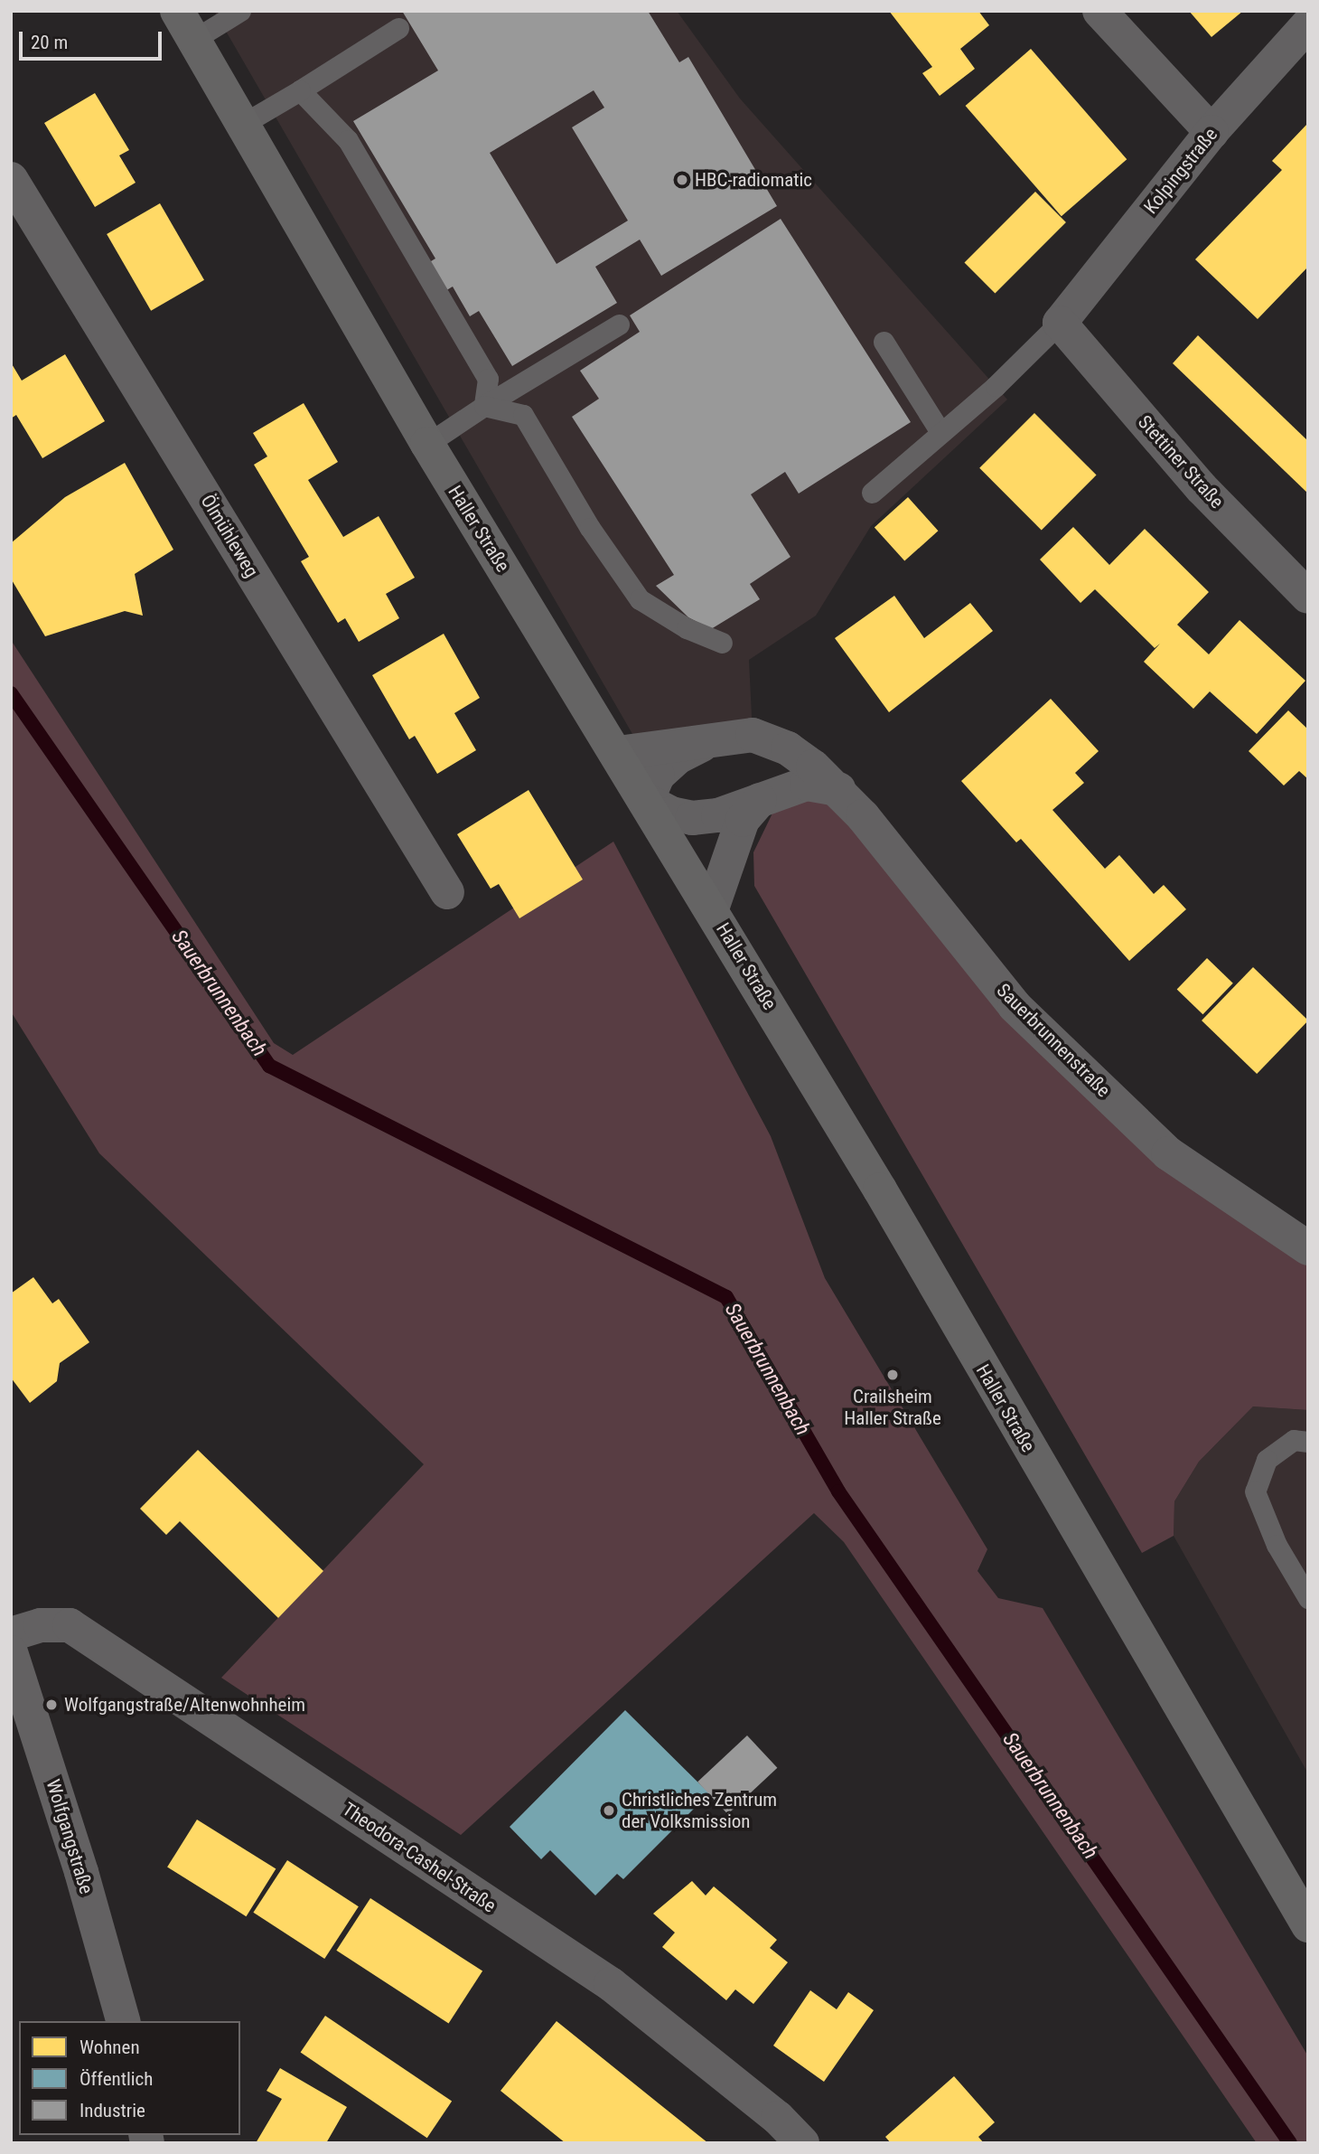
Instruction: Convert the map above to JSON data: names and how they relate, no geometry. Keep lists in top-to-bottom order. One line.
{"streets":{"main road":["Haller Straße"],"street":["Kolpingstraße","Stettiner Straße","Ölmühleweg","Sauerbrunnenstraße","Wolfgangstraße","Theodora-Cashel-Straße"]},"crossings":[["Kolpingstraße","Stettiner Straße"],["Haller Straße","Sauerbrunnenstraße"]],"water":["Sauerbrunnenbach"],"places":["HBC-radiomatic","Crailsheim Haller Straße","Wolfgangstraße/Altenwohnheim","Christliches Zentrum der Volksmission"],"legend":["Wohnen","Öffentlich","Industrie"],"scale_bar":"20 m"}
